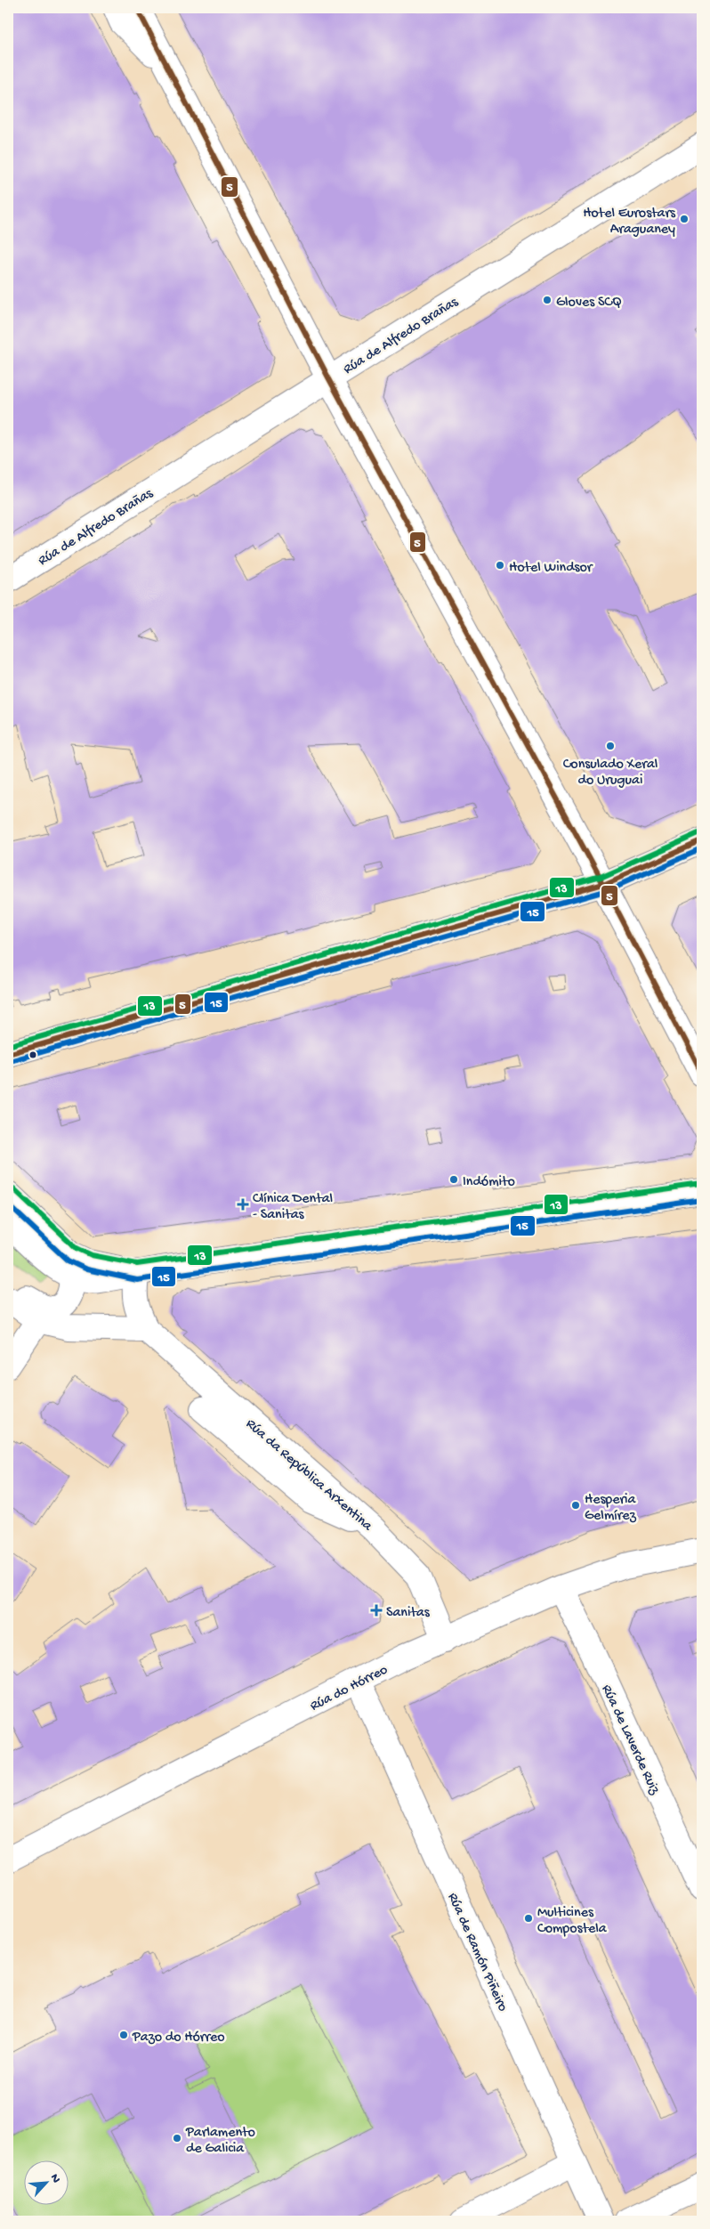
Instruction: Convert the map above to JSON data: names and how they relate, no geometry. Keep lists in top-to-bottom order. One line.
{"streets":{"street":["Rúa de Alfredo Brañas","Rúa da República Arxentina","Rúa do Hórreo","Rúa de Laverde Ruiz","Rúa de Ramón Piñeiro"]},"crossings":[["Rúa da República Arxentina","Rúa do Hórreo"],["Rúa do Hórreo","Rúa de Laverde Ruiz"],["Rúa do Hórreo","Rúa de Ramón Piñeiro"]],"places":{"other":["Hotel Eurostars Araguaney","Gloves SCQ","Hotel Windsor","Consulado Xeral do Uruguai","Indómito","Hesperia Gelmírez","Multicines Compostela","Pazo do Hórreo","Parlamento de Galicia"],"health":["Clínica Dental - Sanitas","Sanitas"]},"lines":["transit line 5","transit line 13","transit line 15"],"north":"top right"}
